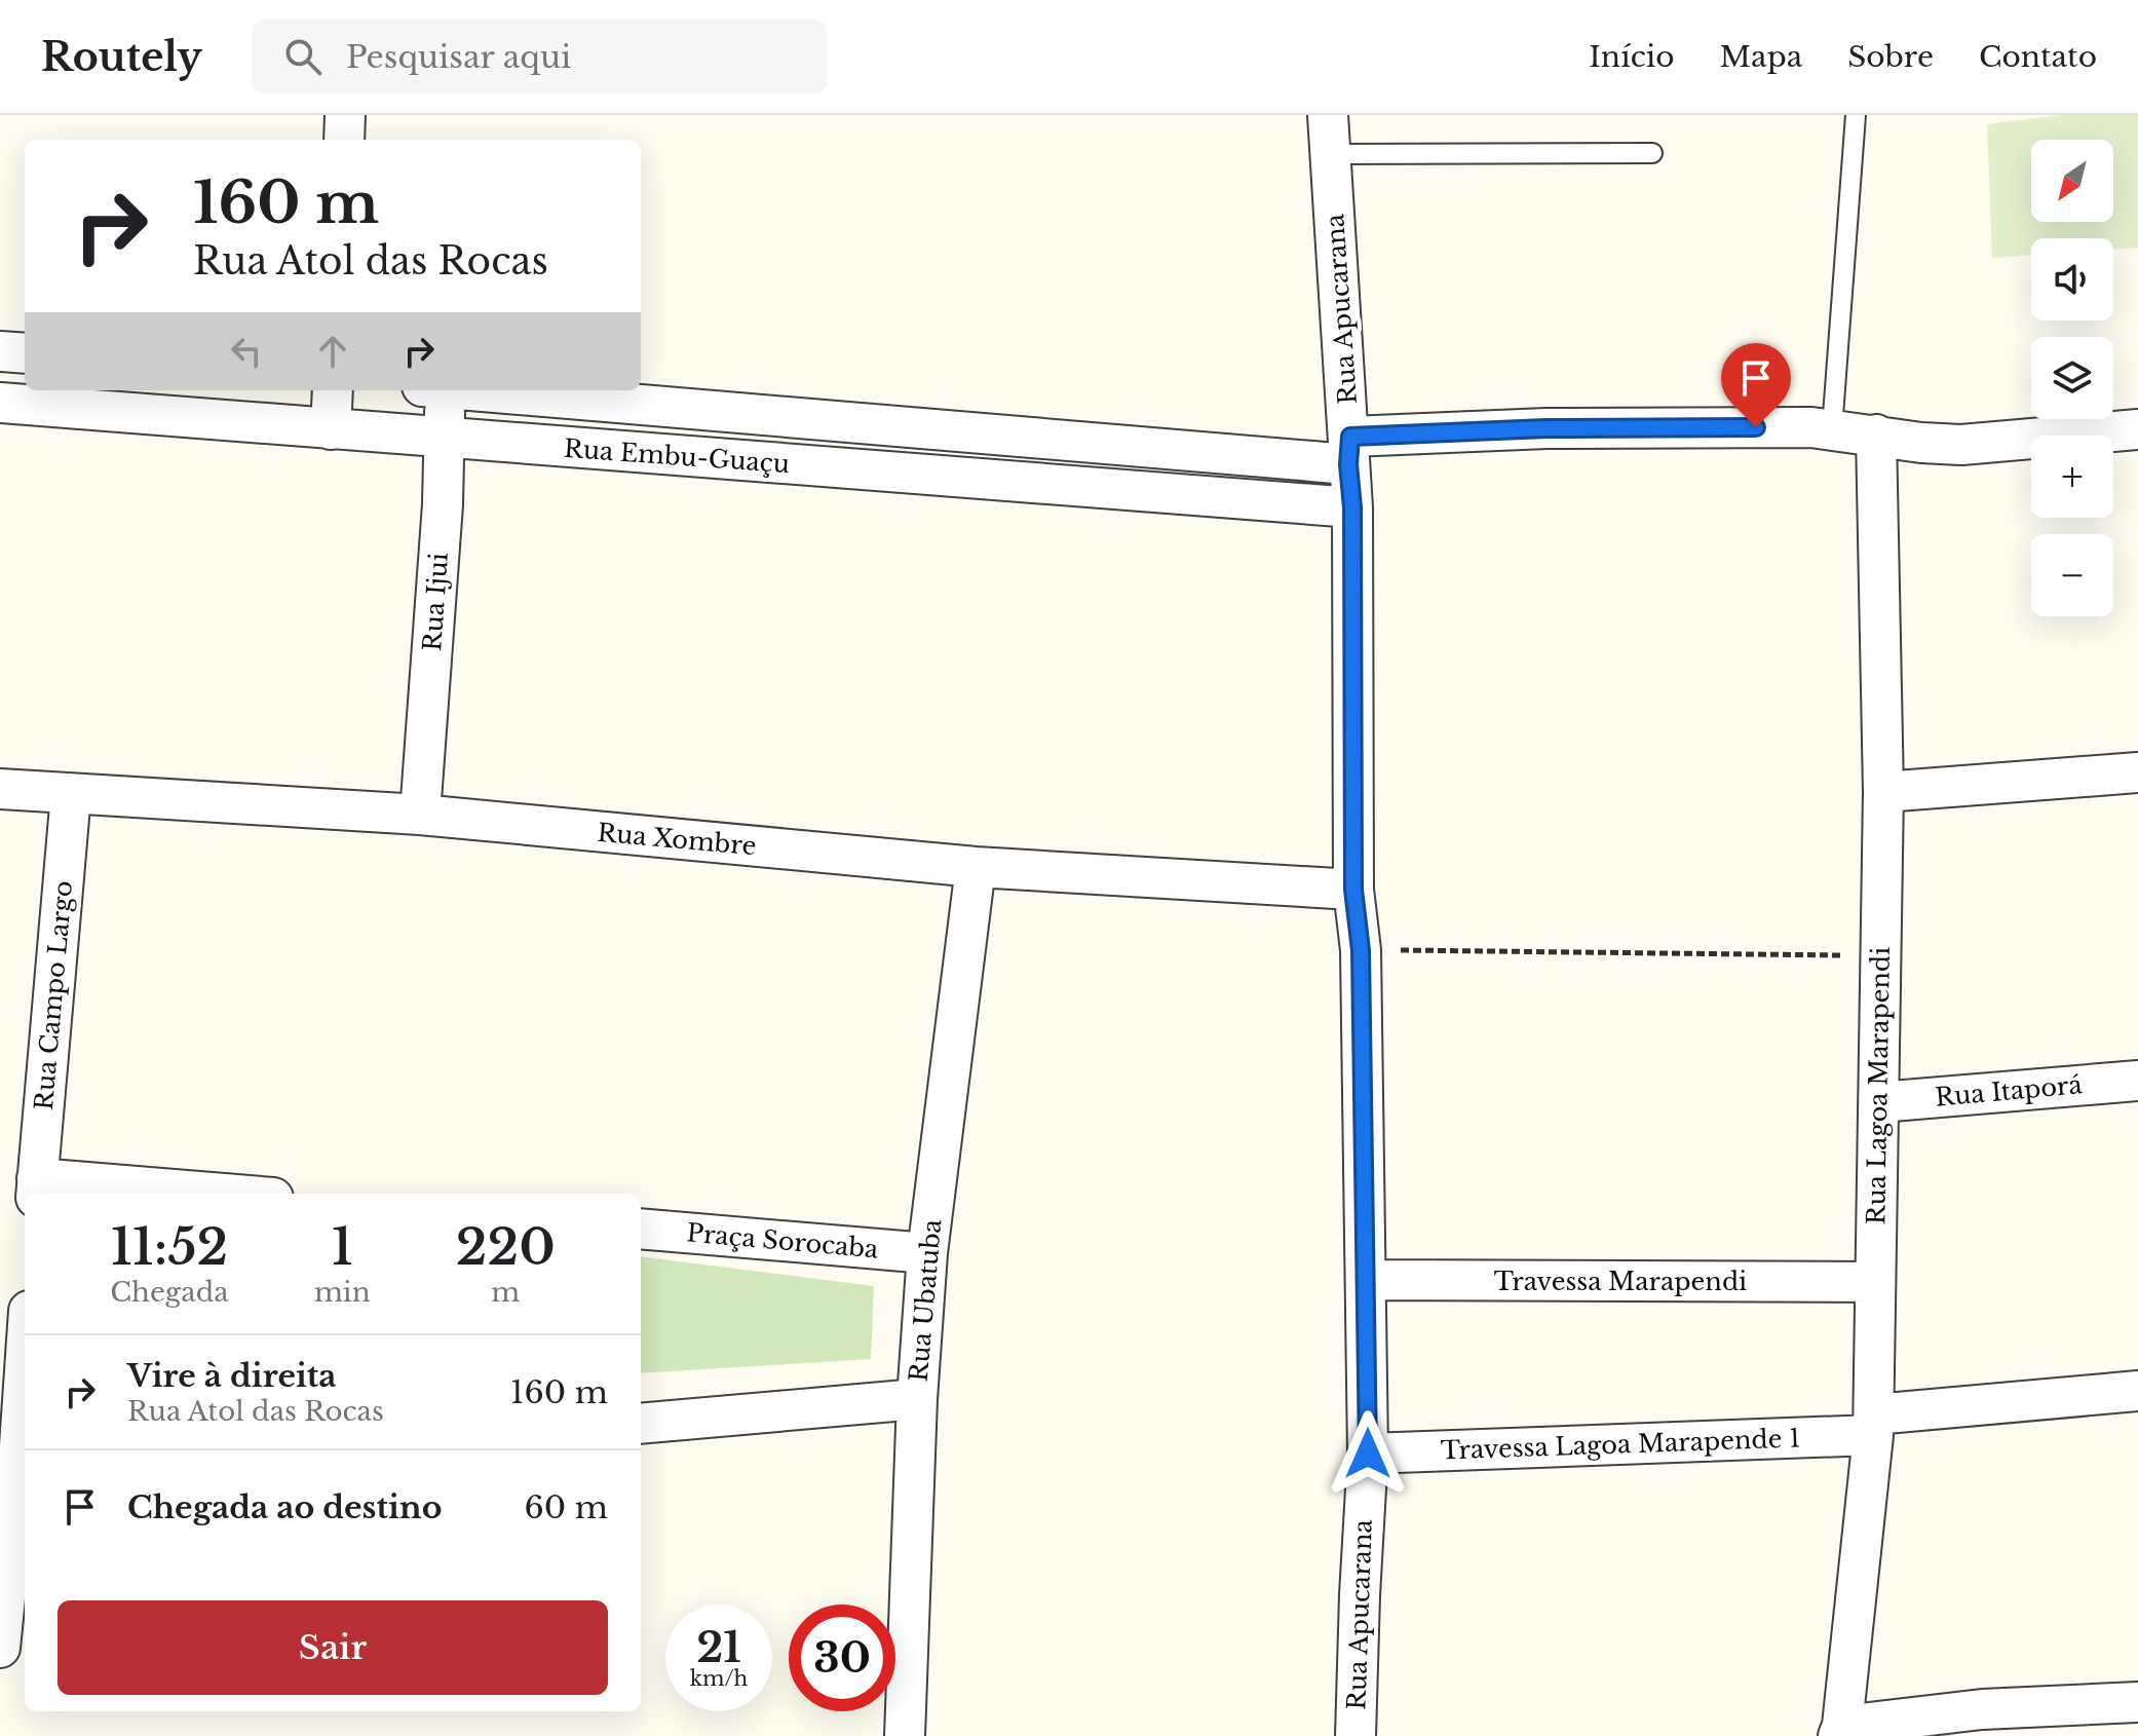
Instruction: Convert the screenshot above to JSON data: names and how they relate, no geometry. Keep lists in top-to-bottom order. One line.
{"streets":{"street":["Rua Apucarana","Rua Embu-Guaçu","Rua Ijui","Rua Xombre","Rua Campo Largo","Rua Lagoa Marapendi","Rua Itaporá","Praça Sorocaba","Travessa Marapendi","Rua Ubatuba","Travessa Lagoa Marapende 1"]},"crossings":[["Rua Apucarana","Rua Embu-Guaçu"],["Rua Apucarana","Rua Xombre"],["Rua Apucarana","Travessa Marapendi"],["Rua Apucarana","Travessa Lagoa Marapende 1"],["Rua Embu-Guaçu","Rua Ijui"],["Rua Embu-Guaçu","Rua Lagoa Marapendi"],["Rua Ijui","Rua Xombre"],["Rua Xombre","Rua Campo Largo"],["Rua Xombre","Rua Ubatuba"],["Rua Lagoa Marapendi","Rua Itaporá"],["Rua Lagoa Marapendi","Travessa Marapendi"],["Rua Lagoa Marapendi","Travessa Lagoa Marapende 1"],["Praça Sorocaba","Rua Ubatuba"]],"north":"bottom left","page":{"header":"Routely","search":"Pesquisar aqui","nav":["Início","Mapa","Sobre","Contato"],"map_buttons":["+","−"],"turn":["160 m","Rua Atol das Rocas"],"eta":["11:52","Chegada","1","min","220","m"],"list":[{"name":"Vire à direita","note":"Rua Atol das Rocas","value":"160 m"},{"name":"Chegada ao destino","value":"60 m"}],"buttons":"Sair","speed":"21 km/h","limit":"30"}}
